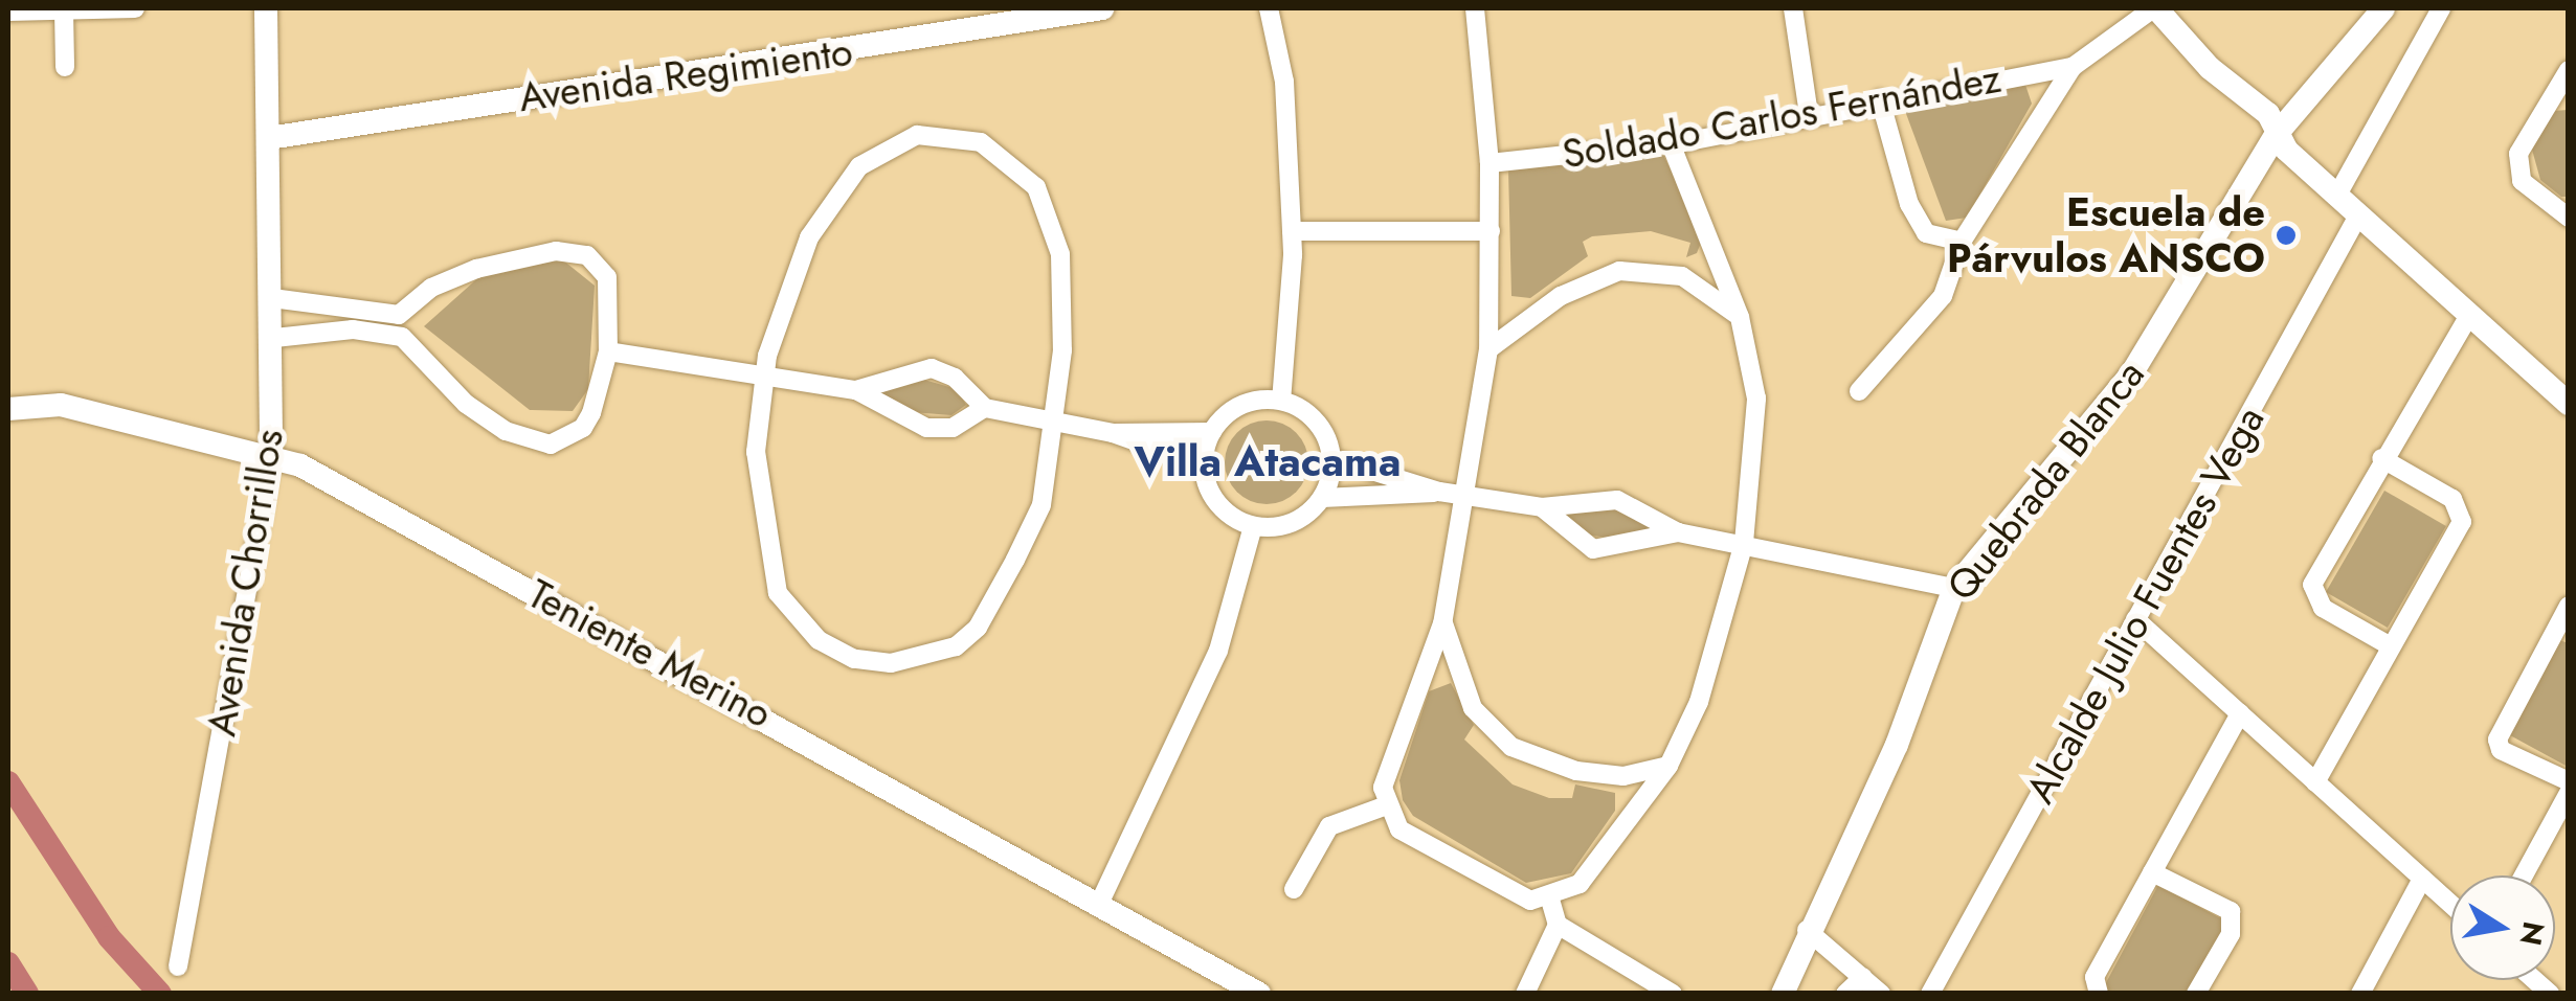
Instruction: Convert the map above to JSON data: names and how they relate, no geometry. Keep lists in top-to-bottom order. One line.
{"streets":{"street":["Avenida Regimiento","Soldado Carlos Fernández","Quebrada Blanca","Avenida Chorrillos","Alcalde Julio Fuentes Vega","Teniente Merino"]},"crossings":[["Avenida Regimiento","Avenida Chorrillos"],["Avenida Chorrillos","Teniente Merino"]],"districts":["Villa Atacama"],"places":["Escuela de Párvulos ANSCO"],"north":"right"}
